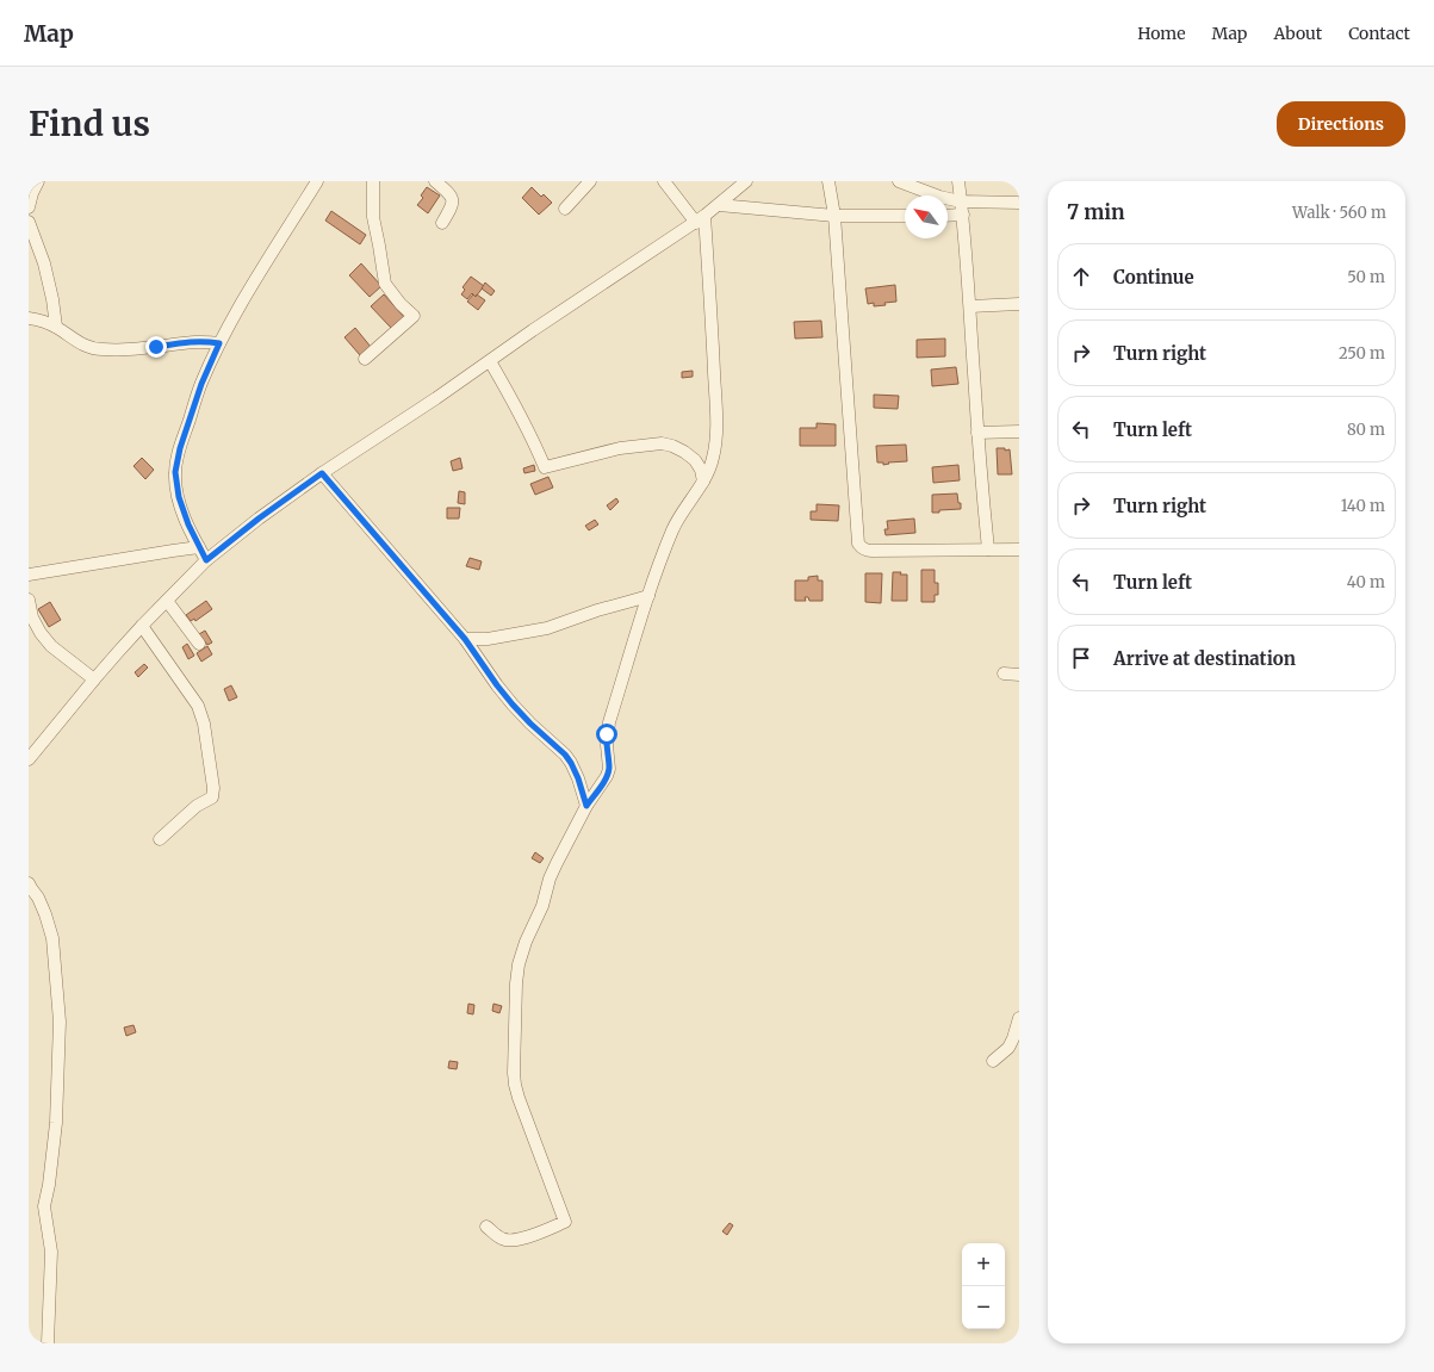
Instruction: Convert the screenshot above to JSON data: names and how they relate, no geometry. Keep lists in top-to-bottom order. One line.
{"north":"top left","page":{"header":"Map","nav":["Home","Map","About","Contact"],"buttons":"Directions","title":"Find us","heading":["7 min","Walk · 560 m"],"list":[["Continue","50 m"],["Turn right","250 m"],["Turn left","80 m"],["Turn right","140 m"],["Turn left","40 m"],"Arrive at destination"],"map_buttons":["+","−"]}}
